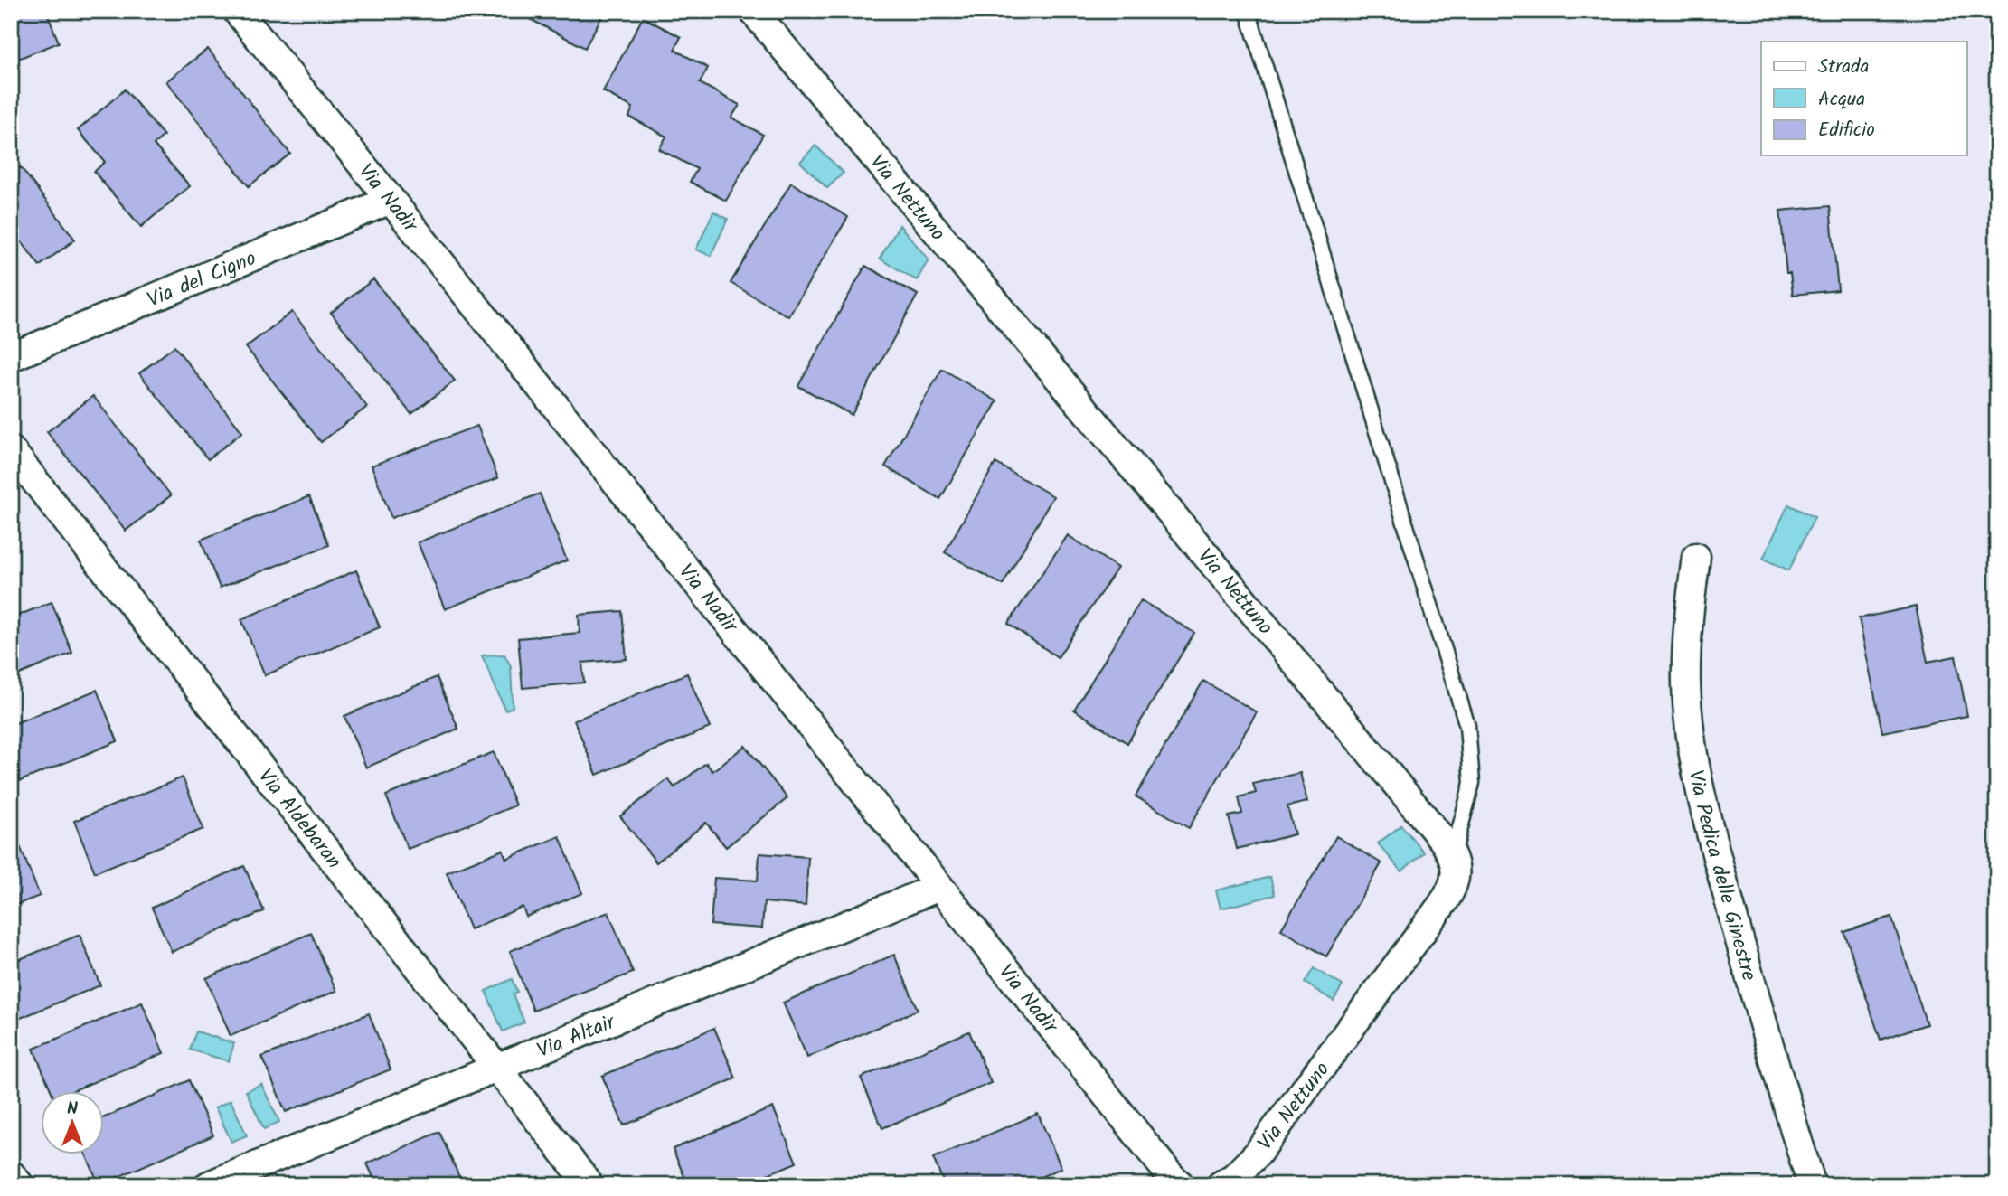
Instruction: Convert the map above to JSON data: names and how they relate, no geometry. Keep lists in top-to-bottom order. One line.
{"streets":{"street":["Via Nettuno","Via Nadir","Via del Cigno","Via Aldebaran","Via Pedica delle Ginestre","Via Altair"]},"crossings":[["Via Nadir","Via del Cigno"],["Via Nadir","Via Altair"],["Via Aldebaran","Via Altair"]],"legend":["Strada","Acqua","Edificio"],"north":"top"}
